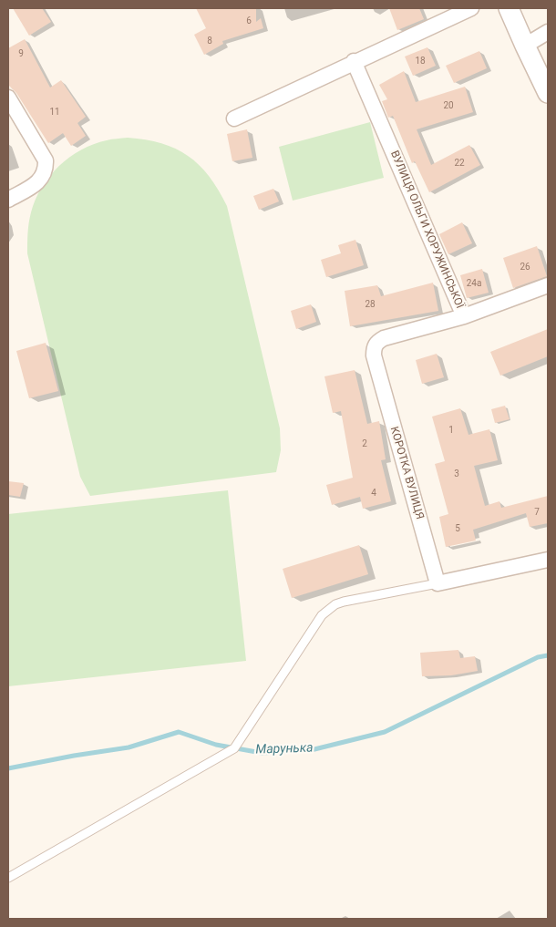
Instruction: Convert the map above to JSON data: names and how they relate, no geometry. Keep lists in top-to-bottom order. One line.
{"streets":{"street":["ВУЛИЦЯ ОЛЬГИ ХОРУЖИНСЬКОЇ","КОРОТКА ВУЛИЦЯ"]},"crossings":[["ВУЛИЦЯ ОЛЬГИ ХОРУЖИНСЬКОЇ","КОРОТКА ВУЛИЦЯ"]],"water":["Марунька"],"house_numbers":["6","8","9","18","20","11","22","26","24а","28","1","2","3","4","7","5"]}
